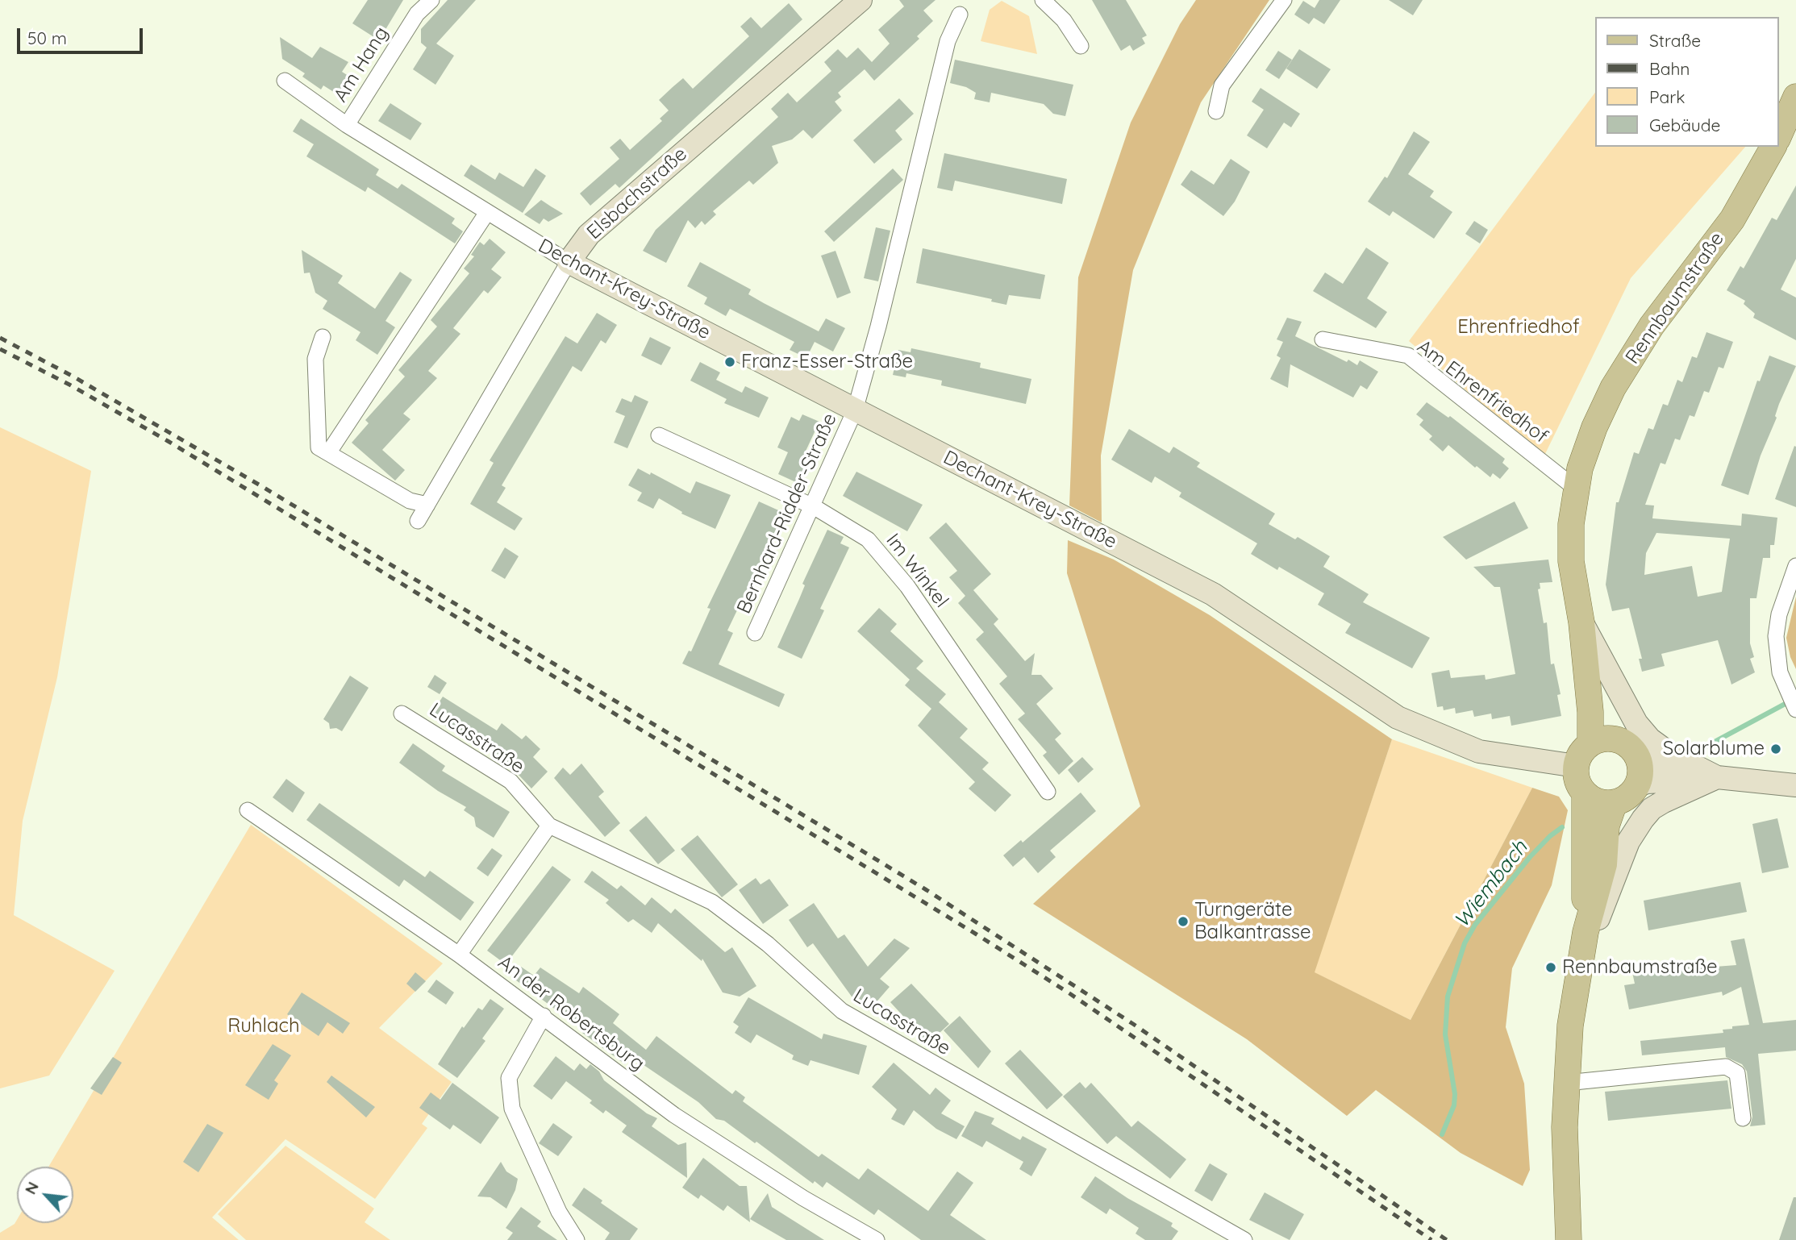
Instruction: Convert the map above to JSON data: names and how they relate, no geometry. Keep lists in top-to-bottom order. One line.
{"streets":{"main road":["Rennbaumstraße"],"street":["Am Hang","Elsbachstraße","Dechant-Krey-Straße","Am Ehrenfriedhof","Bernhard-Ridder-Straße","Im Winkel","Lucasstraße","An der Robertsburg"]},"crossings":[["Am Hang","Dechant-Krey-Straße"],["Elsbachstraße","Dechant-Krey-Straße"],["Dechant-Krey-Straße","Rennbaumstraße"],["Dechant-Krey-Straße","Bernhard-Ridder-Straße"],["Rennbaumstraße","Am Ehrenfriedhof"],["Bernhard-Ridder-Straße","Im Winkel"]],"water":["Wiembach"],"parks":["Ehrenfriedhof","Ruhlach"],"places":["Franz-Esser-Straße","Solarblume","Turngeräte Balkantrasse","Rennbaumstraße"],"legend":["Straße","Bahn","Park","Gebäude"],"scale_bar":"50 m","north":"top left"}
